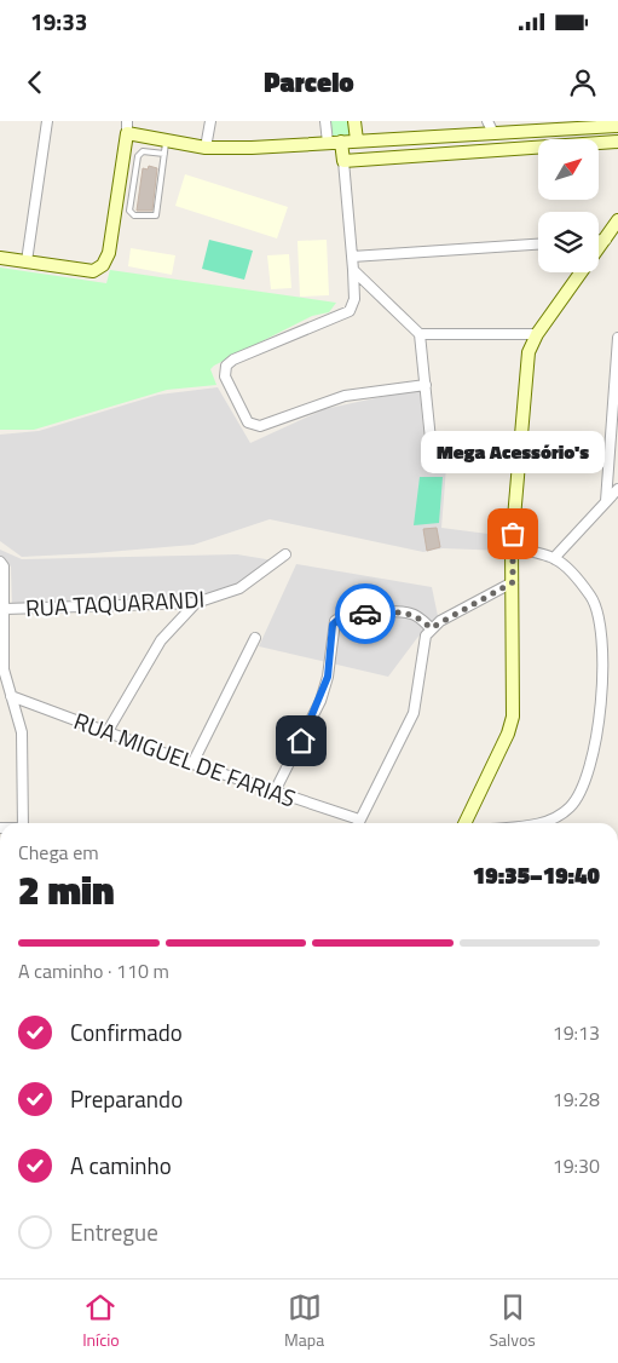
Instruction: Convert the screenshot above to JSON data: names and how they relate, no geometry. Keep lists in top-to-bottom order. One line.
{"streets":{"street":["RUA TAQUARANDI","RUA MIGUEL DE FARIAS"]},"places":["Mega Acessório's"],"north":"top right","page":{"status":"19:33","header":"Parcelo","bubble":"Mega Acessório's","heading":["2 min","Chega em","19:35–19:40"],"bar":"A caminho · 110 m","list":[["Confirmado","19:13"],["Preparando","19:28"],["A caminho","19:30"],"Entregue"],"tabs":["Início","Mapa","Salvos"]}}
